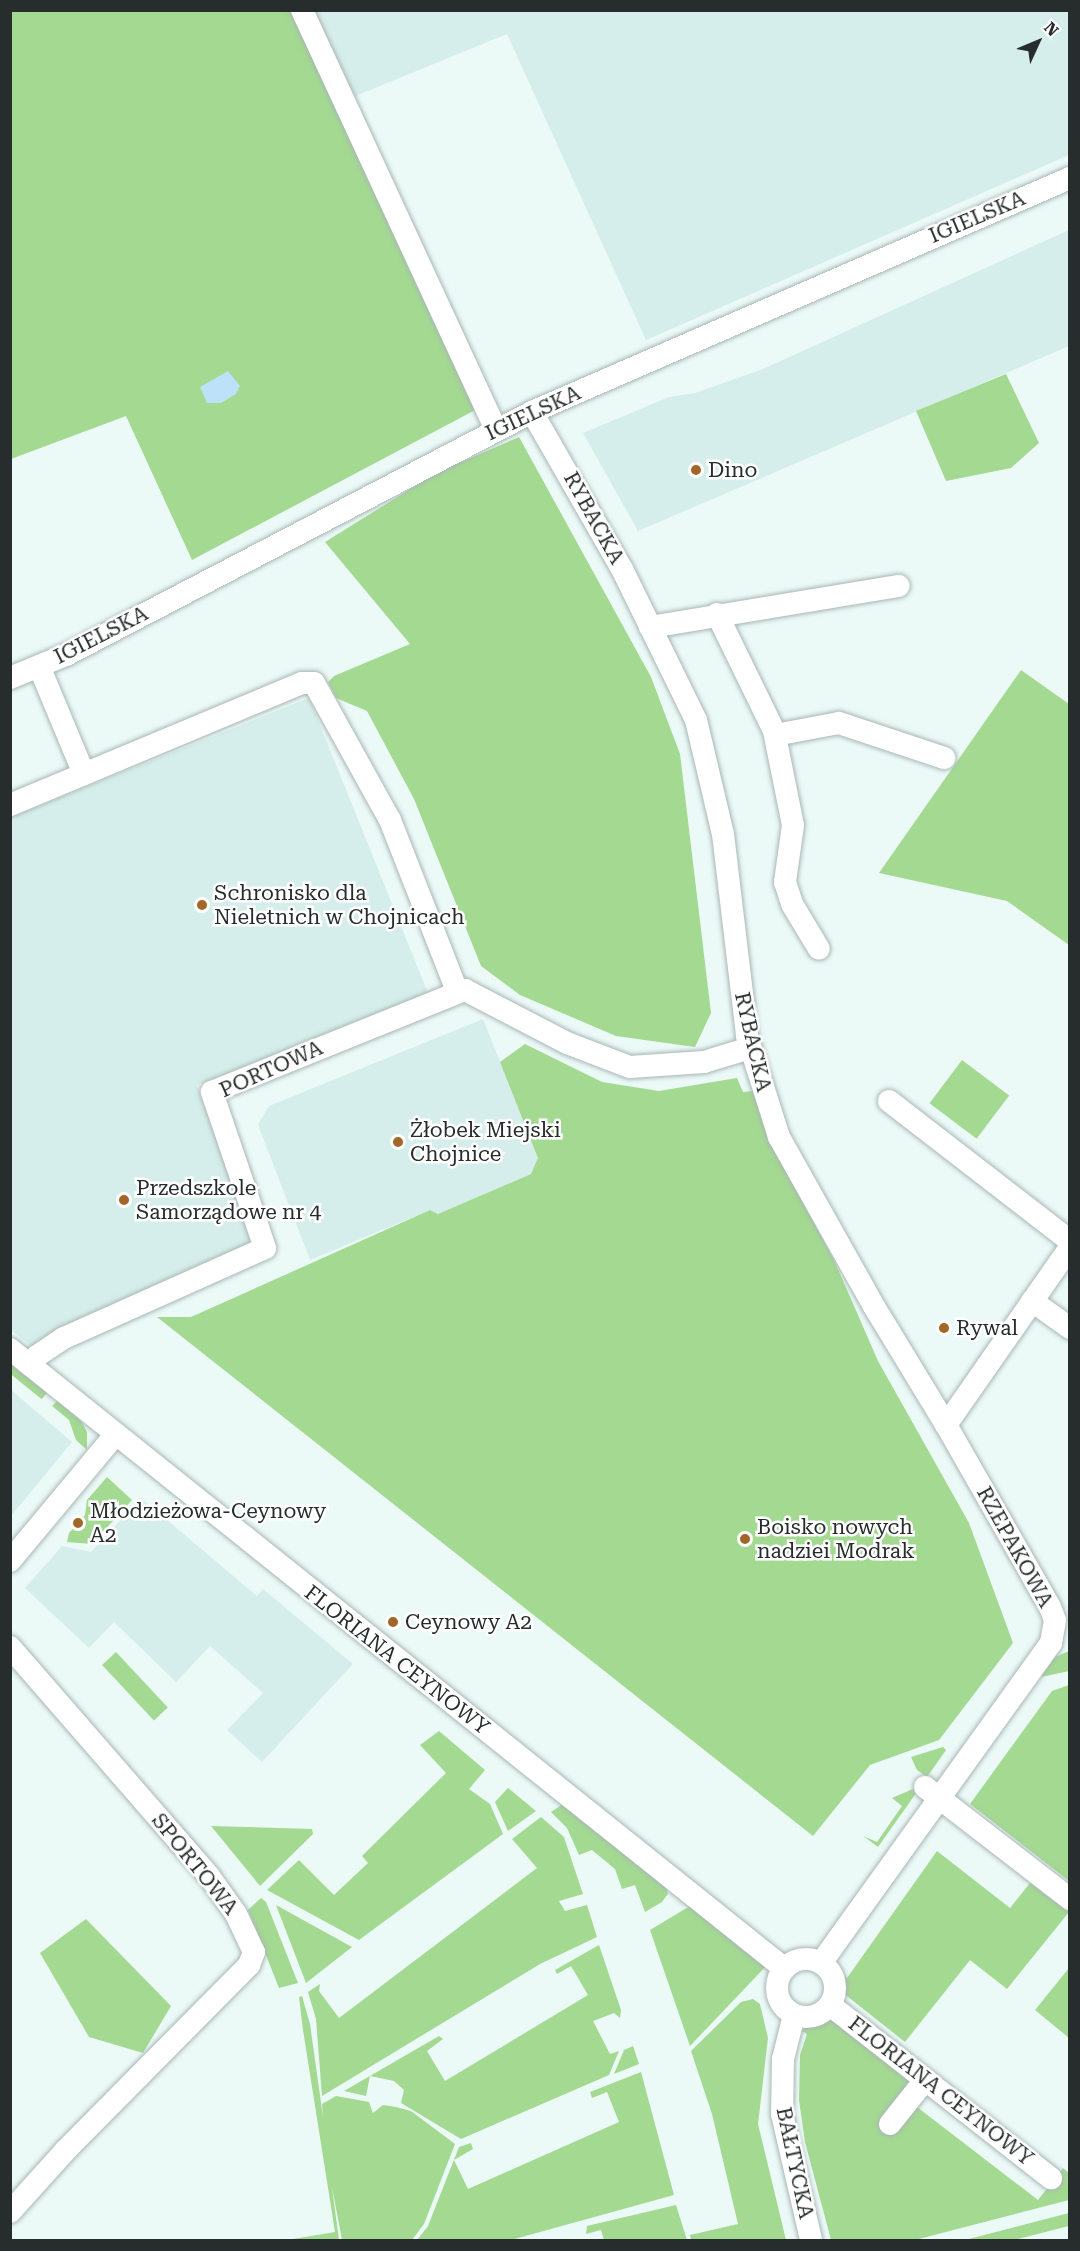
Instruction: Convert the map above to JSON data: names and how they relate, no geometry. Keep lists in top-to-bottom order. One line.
{"streets":{"street":["IGIELSKA","RYBACKA","PORTOWA","RZEPAKOWA","FLORIANA CEYNOWY","SPORTOWA","BAŁTYCKA"]},"crossings":[["IGIELSKA","RYBACKA"],["RYBACKA","RZEPAKOWA"],["PORTOWA","FLORIANA CEYNOWY"],["RZEPAKOWA","FLORIANA CEYNOWY"],["RZEPAKOWA","BAŁTYCKA"],["FLORIANA CEYNOWY","BAŁTYCKA"]],"places":["Dino","Schronisko dla Nieletnich w Chojnicach","Żłobek Miejski Chojnice","Przedszkole Samorządowe nr 4","Rywal","Młodzieżowa-Ceynowy A2","Boisko nowych nadziei Modrak","Ceynowy A2"],"north":"top right"}
